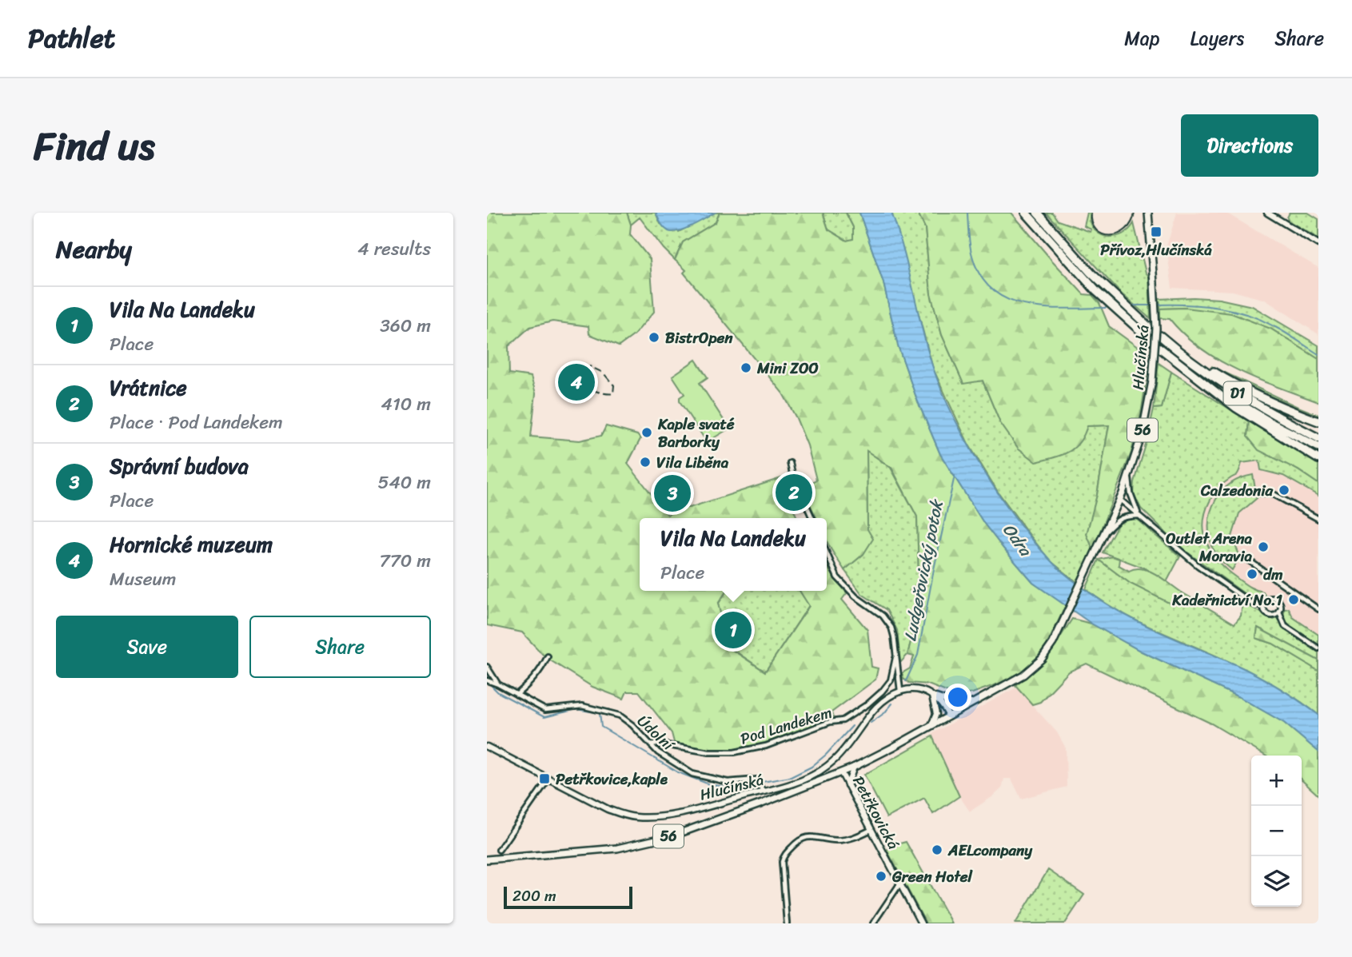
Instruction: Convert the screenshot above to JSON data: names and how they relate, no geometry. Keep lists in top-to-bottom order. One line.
{"streets":{"highway":["D1"],"main road":["Hlučínská","56"],"street":["Pod Landekem","Údolní","Petřkovická"]},"crossings":[["Hlučínská","56"],["Hlučínská","Pod Landekem"],["Hlučínská","Údolní"],["56","Petřkovická"],["Pod Landekem","Údolní"]],"water":["Odra","Ludgeřovický potok"],"places":{"transit":["Přívoz,Hlučínská","Petřkovice,kaple"],"other":["BistrOpen","Mini ZOO","Kaple svaté Barborky","Vila Liběna","Calzedonia","Outlet Arena Moravia","dm","Kadeřnictví No.1","AELcompany","Green Hotel"]},"scale_bar":"200 m","page":{"header":"Pathlet","nav":["Map","Layers","Share"],"title":"Find us","buttons":["Directions",["Save","Share"]],"heading":["Nearby","4 results"],"list":[{"mark":"1","name":"Vila Na Landeku","note":"Place","value":"360 m"},{"mark":"2","name":"Vrátnice","note":"Place · Pod Landekem","value":"410 m"},{"mark":"3","name":"Správní budova","note":"Place","value":"540 m"},{"mark":"4","name":"Hornické muzeum","note":"Museum","value":"770 m"}],"pins":["4","2","3","1"],"popup":["Vila Na Landeku","Place"],"map_buttons":["+","−"],"scale":"200 m"}}
